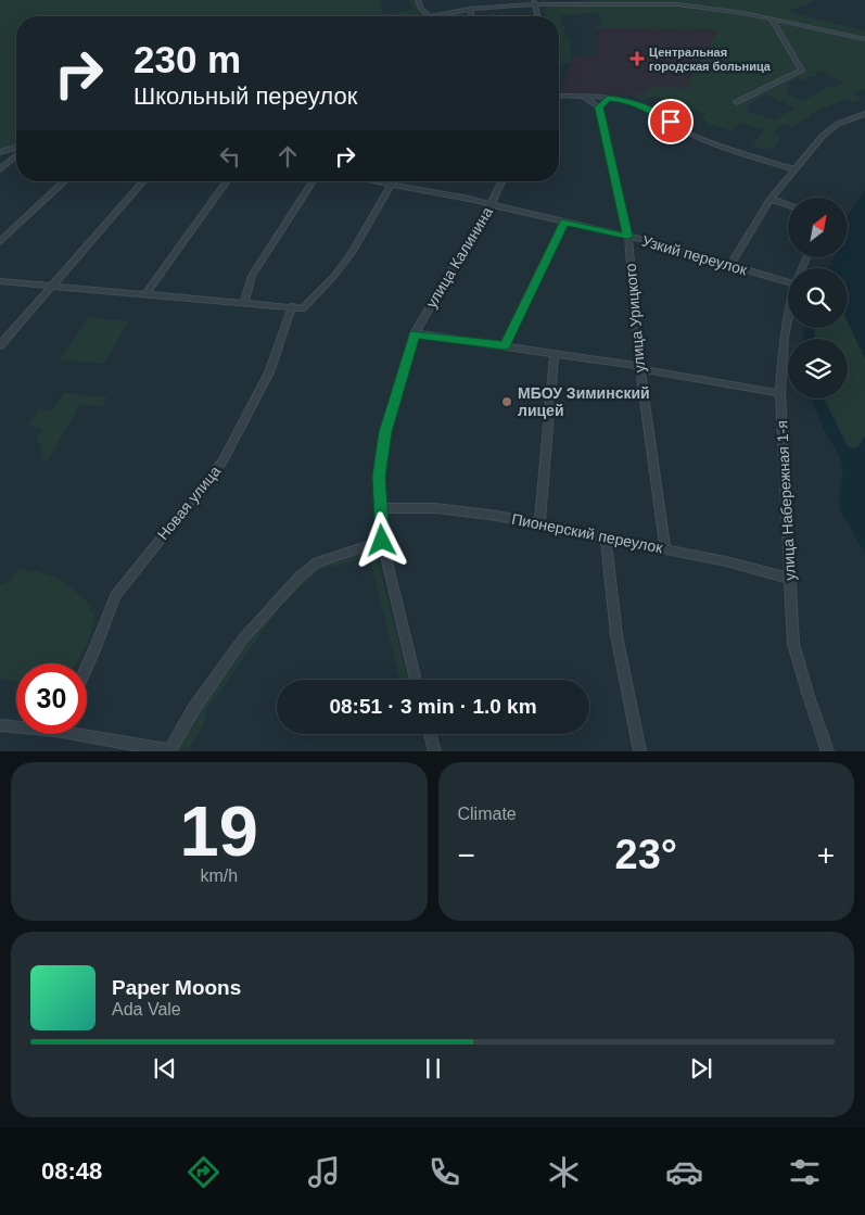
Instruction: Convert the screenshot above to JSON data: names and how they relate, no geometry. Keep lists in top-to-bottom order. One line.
{"streets":{"street":["Узкий переулок","улица Калинина","улица Урицкого","улица Набережная 1-я","Новая улица","Пионерский переулок"]},"crossings":[["Узкий переулок","улица Калинина"],["Узкий переулок","улица Урицкого"],["улица Калинина","Пионерский переулок"],["улица Урицкого","Пионерский переулок"],["улица Набережная 1-я","Пионерский переулок"]],"places":{"health":["Центральная городская больница"],"other":["МБОУ Зиминский лицей"]},"north":"top right","page":{"turn":["230 m","Школьный переулок"],"limit":"30","trip":"08:51 · 3 min · 1.0 km","tile":[["19","km/h"],"Climate"],"heat":["−","23°","+"],"song":["Paper Moons","Ada Vale"],"tabs":"08:48"}}
